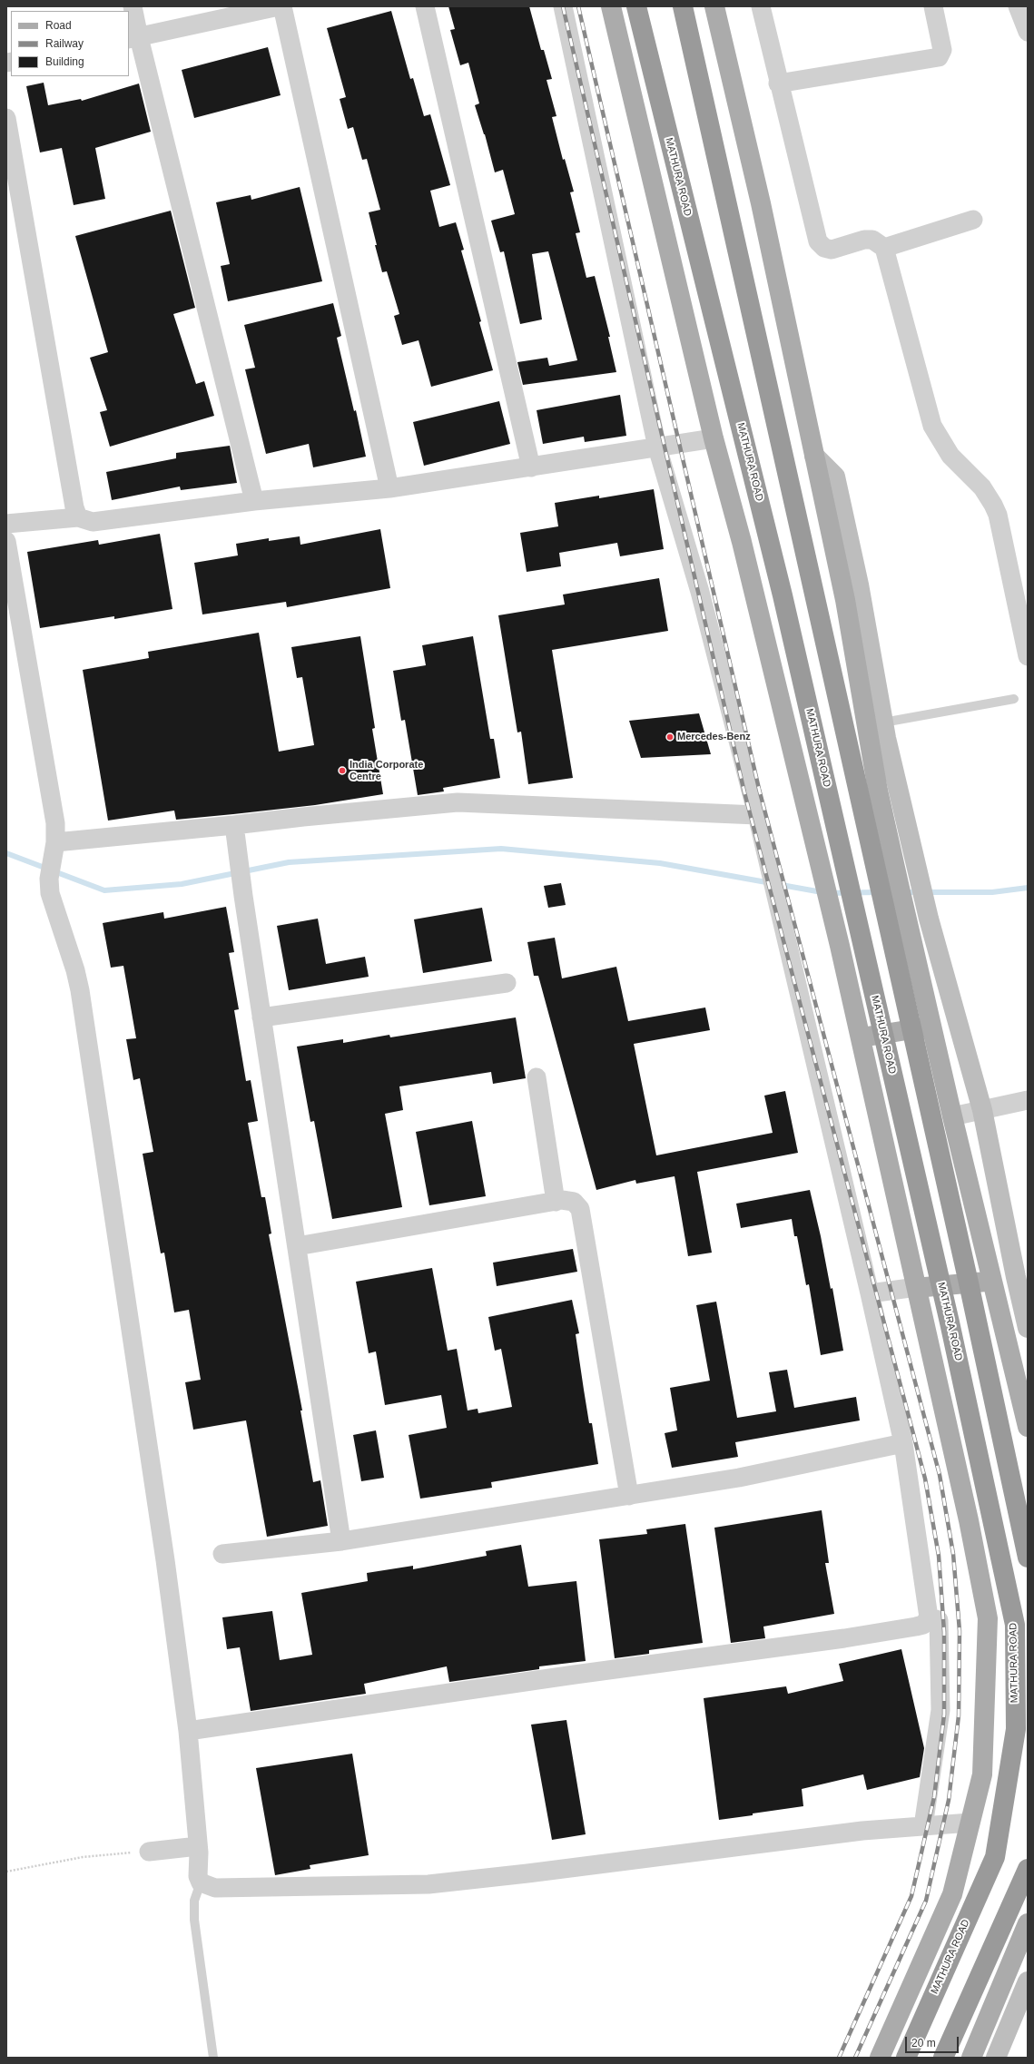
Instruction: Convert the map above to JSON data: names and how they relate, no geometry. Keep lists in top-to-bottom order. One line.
{"streets":{"highway":["MATHURA ROAD"]},"places":["Mercedes-Benz","India Corporate Centre"],"legend":["Road","Railway","Building"],"scale_bar":"20 m"}
